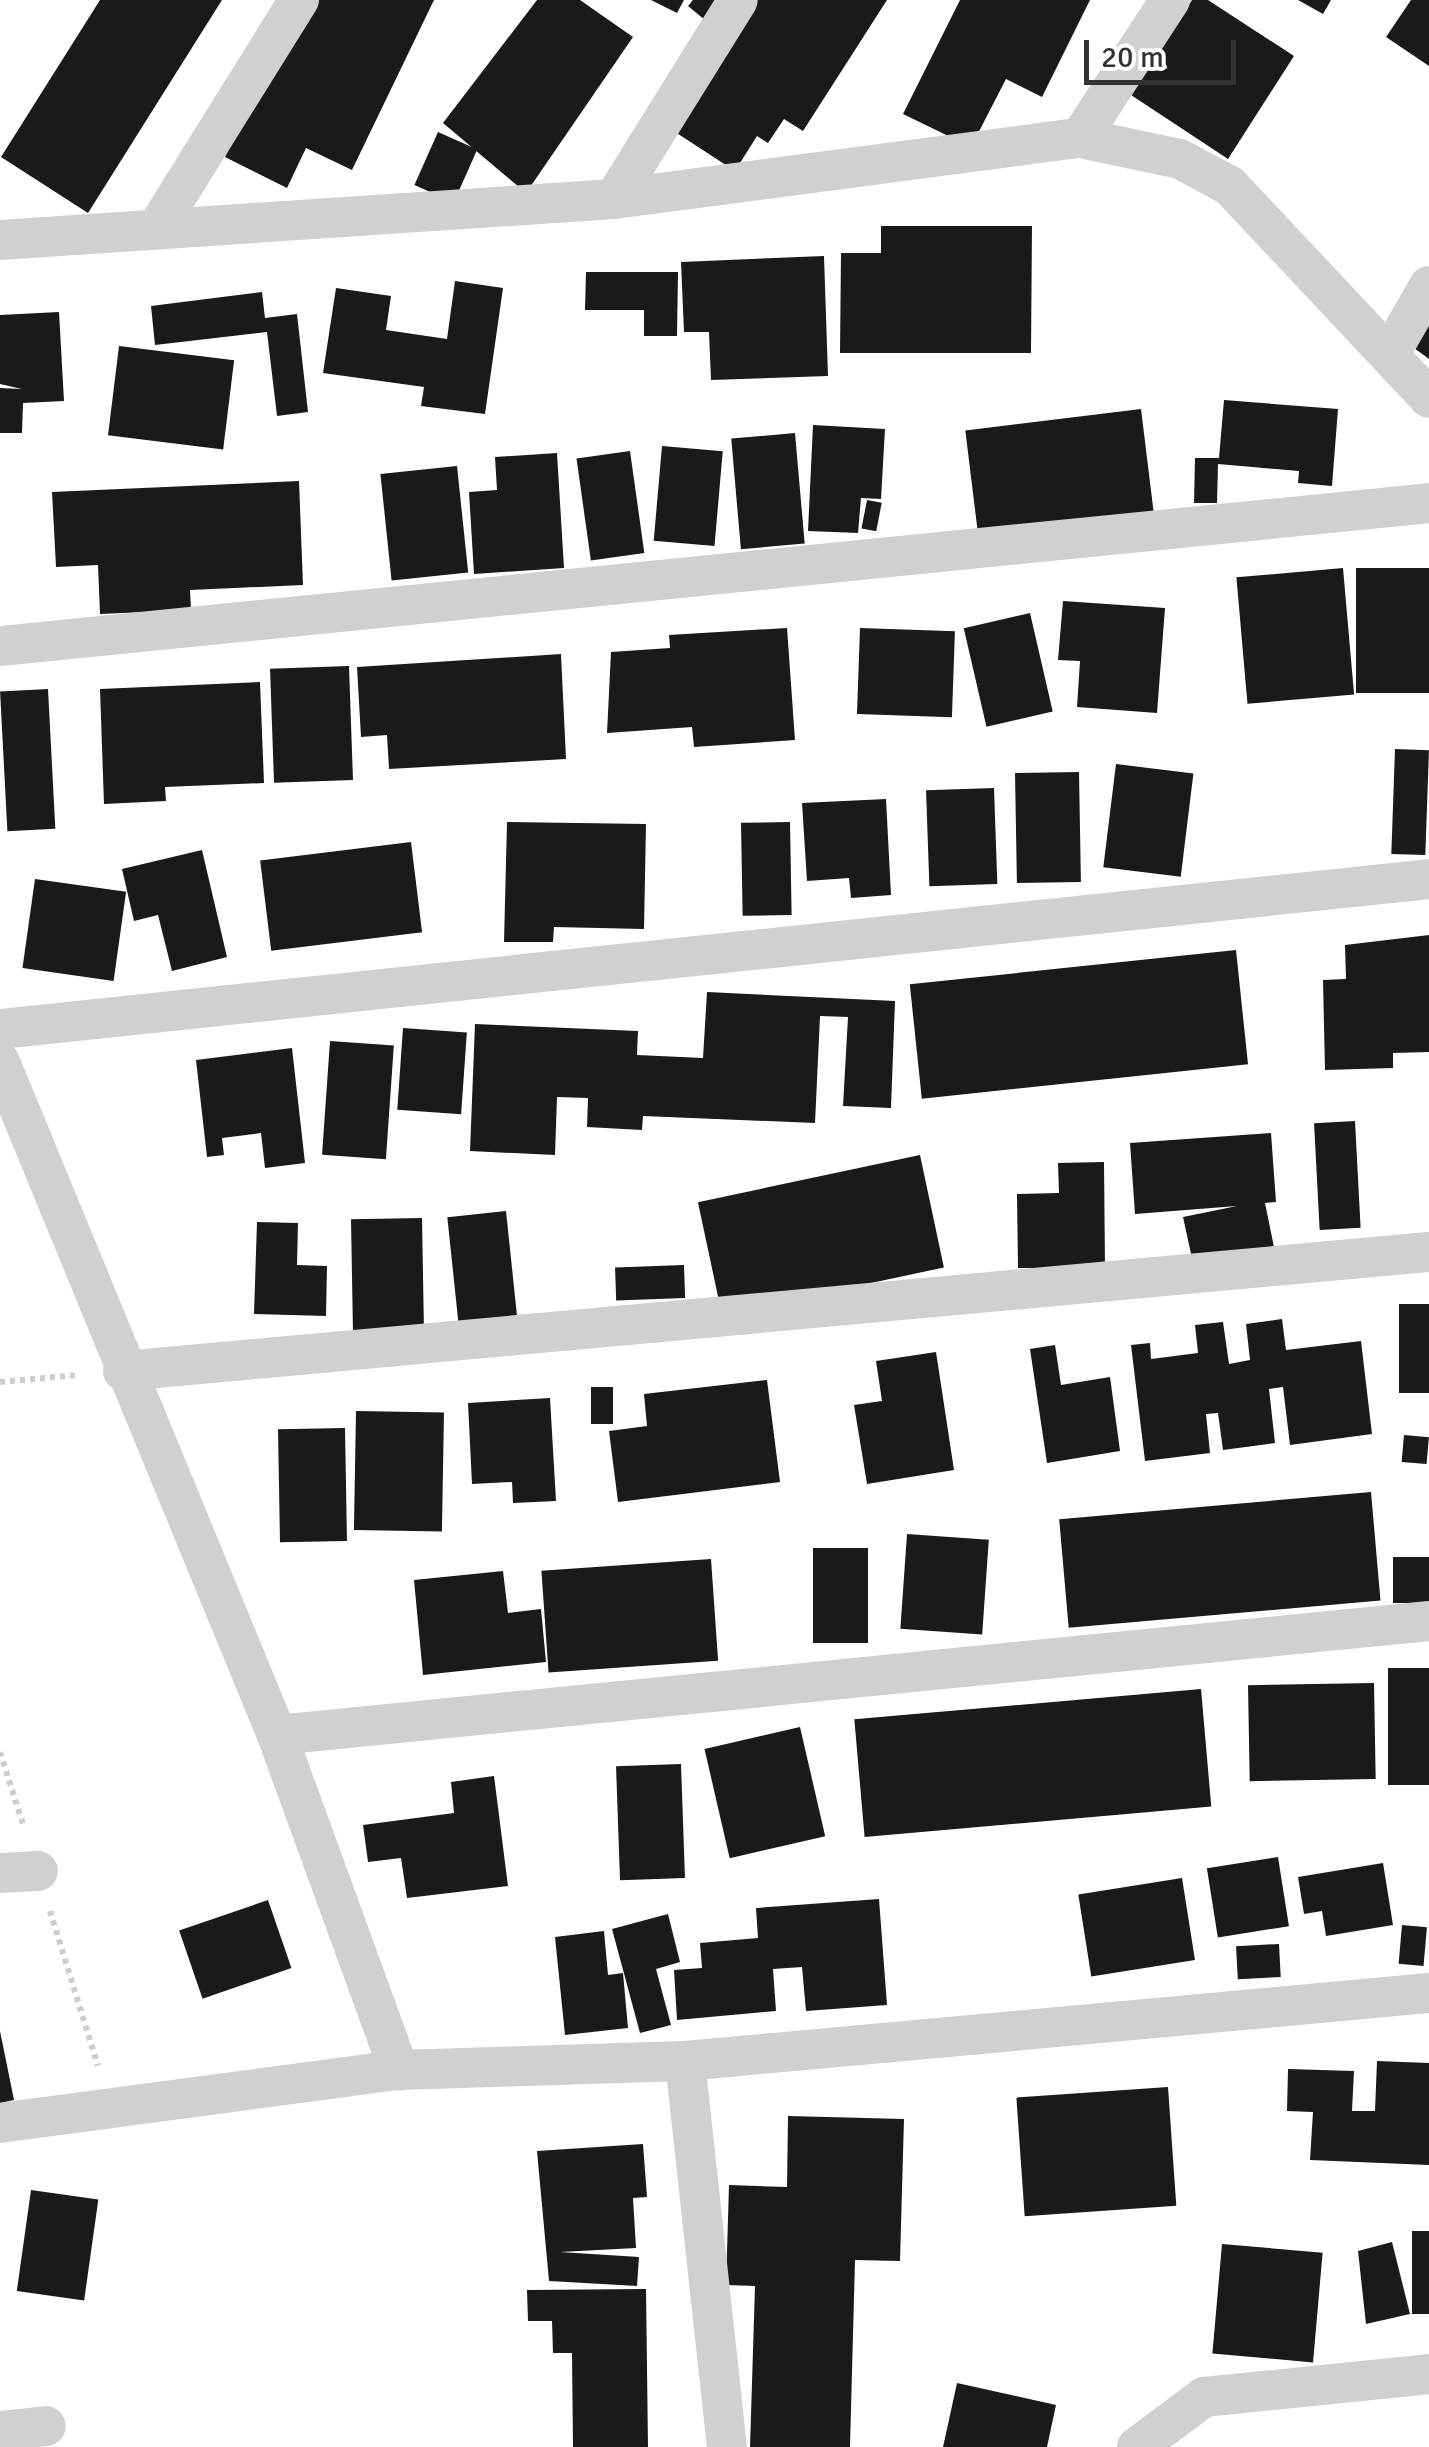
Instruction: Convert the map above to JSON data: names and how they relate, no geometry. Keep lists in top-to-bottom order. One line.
{"scale_bar":"20 m"}
